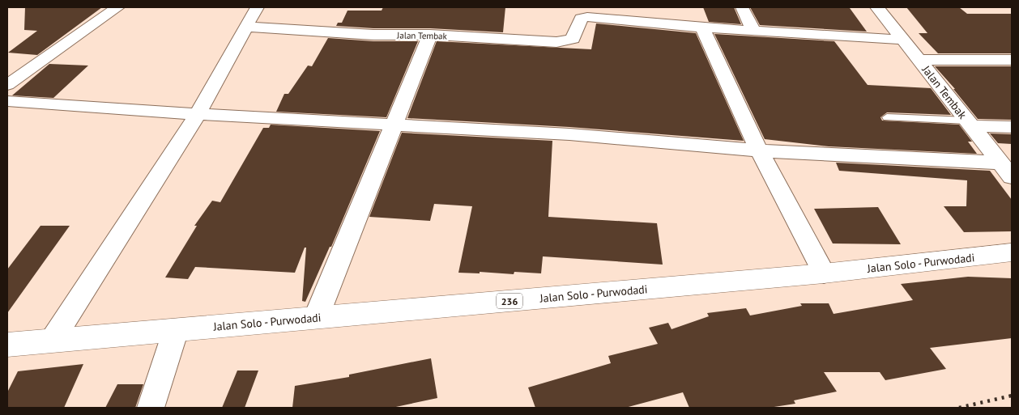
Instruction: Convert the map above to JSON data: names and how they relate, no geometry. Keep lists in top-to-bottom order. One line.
{"streets":{"main road":["Jalan Solo - Purwodadi","236"],"street":["Jalan Tembak"]}}
